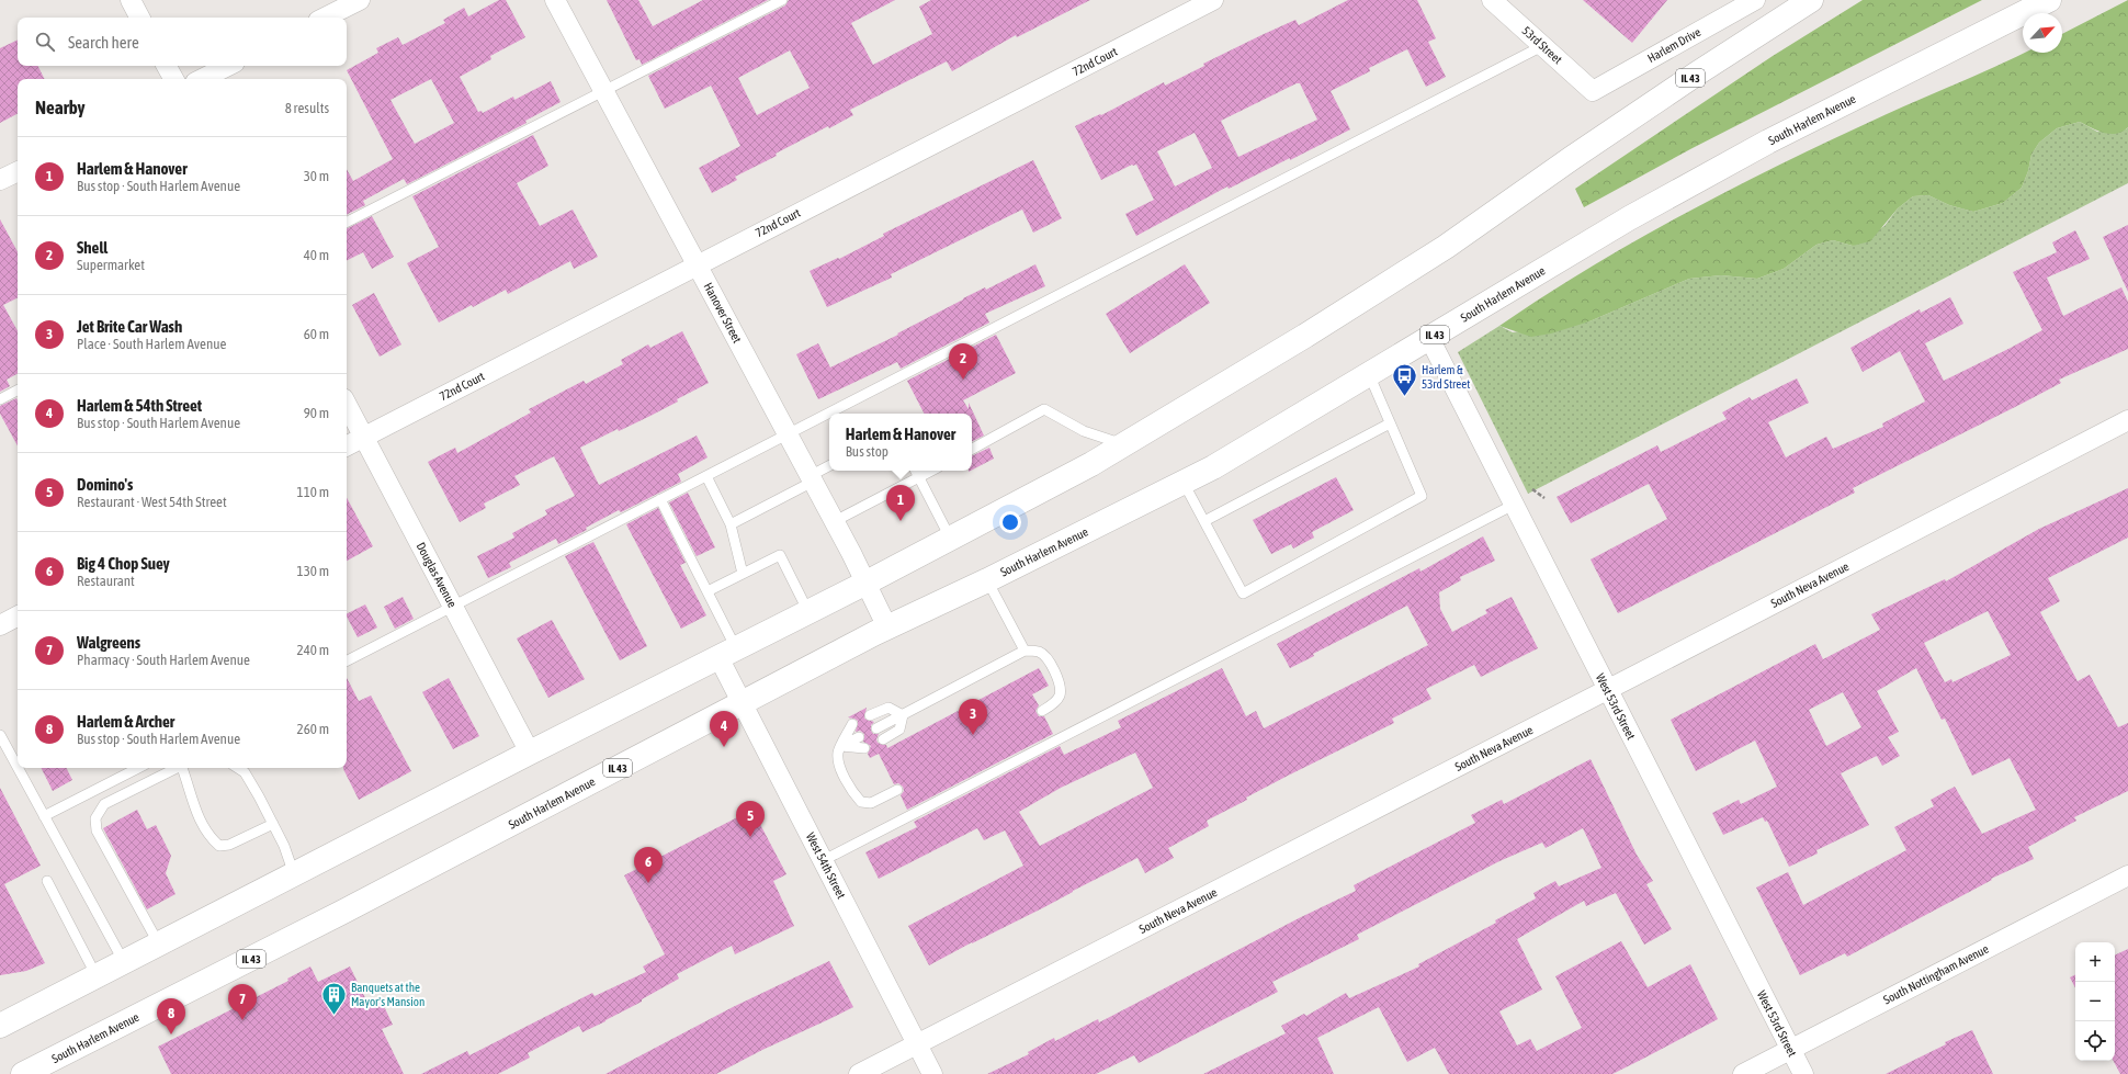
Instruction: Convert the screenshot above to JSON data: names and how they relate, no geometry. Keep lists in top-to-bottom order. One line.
{"streets":{"main road":["IL 43","South Harlem Avenue"],"street":["53rd Street","Harlem Drive","72nd Court","Hanover Street","Douglas Avenue","South Neva Avenue","West 53rd Street","West 54th Street","South Nottingham Avenue"]},"crossings":[["53rd Street","Harlem Drive"],["72nd Court","Hanover Street"],["72nd Court","Douglas Avenue"],["IL 43","Hanover Street"],["IL 43","Douglas Avenue"],["IL 43","West 54th Street"],["South Harlem Avenue","Hanover Street"],["South Harlem Avenue","West 53rd Street"],["South Harlem Avenue","West 54th Street"],["South Neva Avenue","West 53rd Street"],["South Neva Avenue","West 54th Street"],["West 53rd Street","South Nottingham Avenue"]],"places":{"bus stop":["Harlem & 53rd Street"],"building":["Banquets at the Mayor's Mansion"]},"north":"top right","page":{"search":"Search here","heading":["Nearby","8 results"],"list":[{"mark":"1","name":"Harlem & Hanover","note":"Bus stop · South Harlem Avenue","value":"30 m"},{"mark":"2","name":"Shell","note":"Supermarket","value":"40 m"},{"mark":"3","name":"Jet Brite Car Wash","note":"Place · South Harlem Avenue","value":"60 m"},{"mark":"4","name":"Harlem & 54th Street","note":"Bus stop · South Harlem Avenue","value":"90 m"},{"mark":"5","name":"Domino's","note":"Restaurant · West 54th Street","value":"110 m"},{"mark":"6","name":"Big 4 Chop Suey","note":"Restaurant","value":"130 m"},{"mark":"7","name":"Walgreens","note":"Pharmacy · South Harlem Avenue","value":"240 m"},{"mark":"8","name":"Harlem & Archer","note":"Bus stop · South Harlem Avenue","value":"260 m"}],"pins":["2","1","3","4","5","6","7","8"],"popup":["Harlem & Hanover","Bus stop"],"map_buttons":["+","−"]}}
